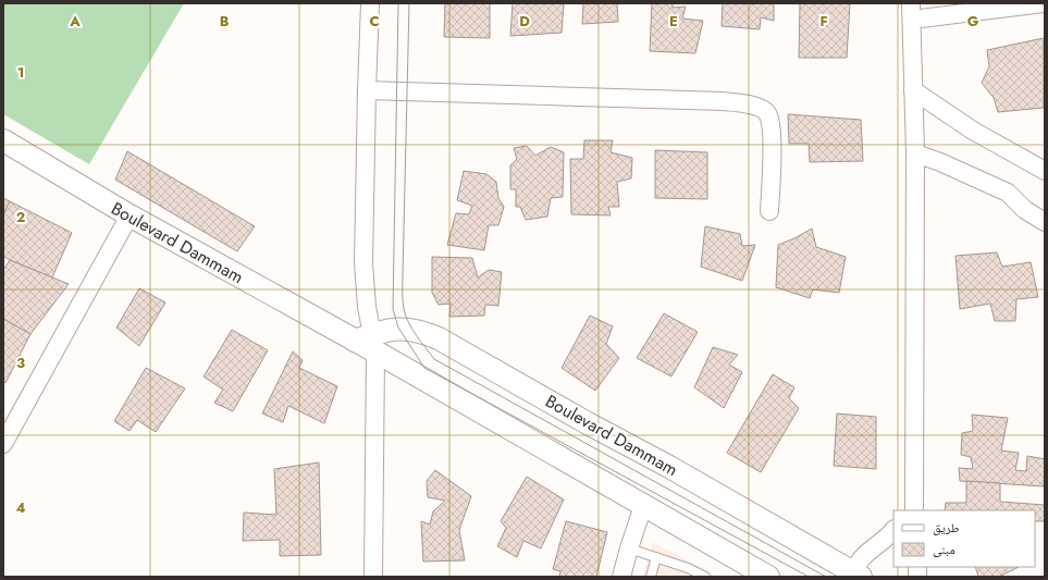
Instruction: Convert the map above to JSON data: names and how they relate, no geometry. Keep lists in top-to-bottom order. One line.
{"streets":{"street":["Boulevard Dammam"]},"legend":["طريق","مبنى"],"grid":{"columns":["A","B","C","D","E","F","G"],"rows":["1","2","3","4"]}}
